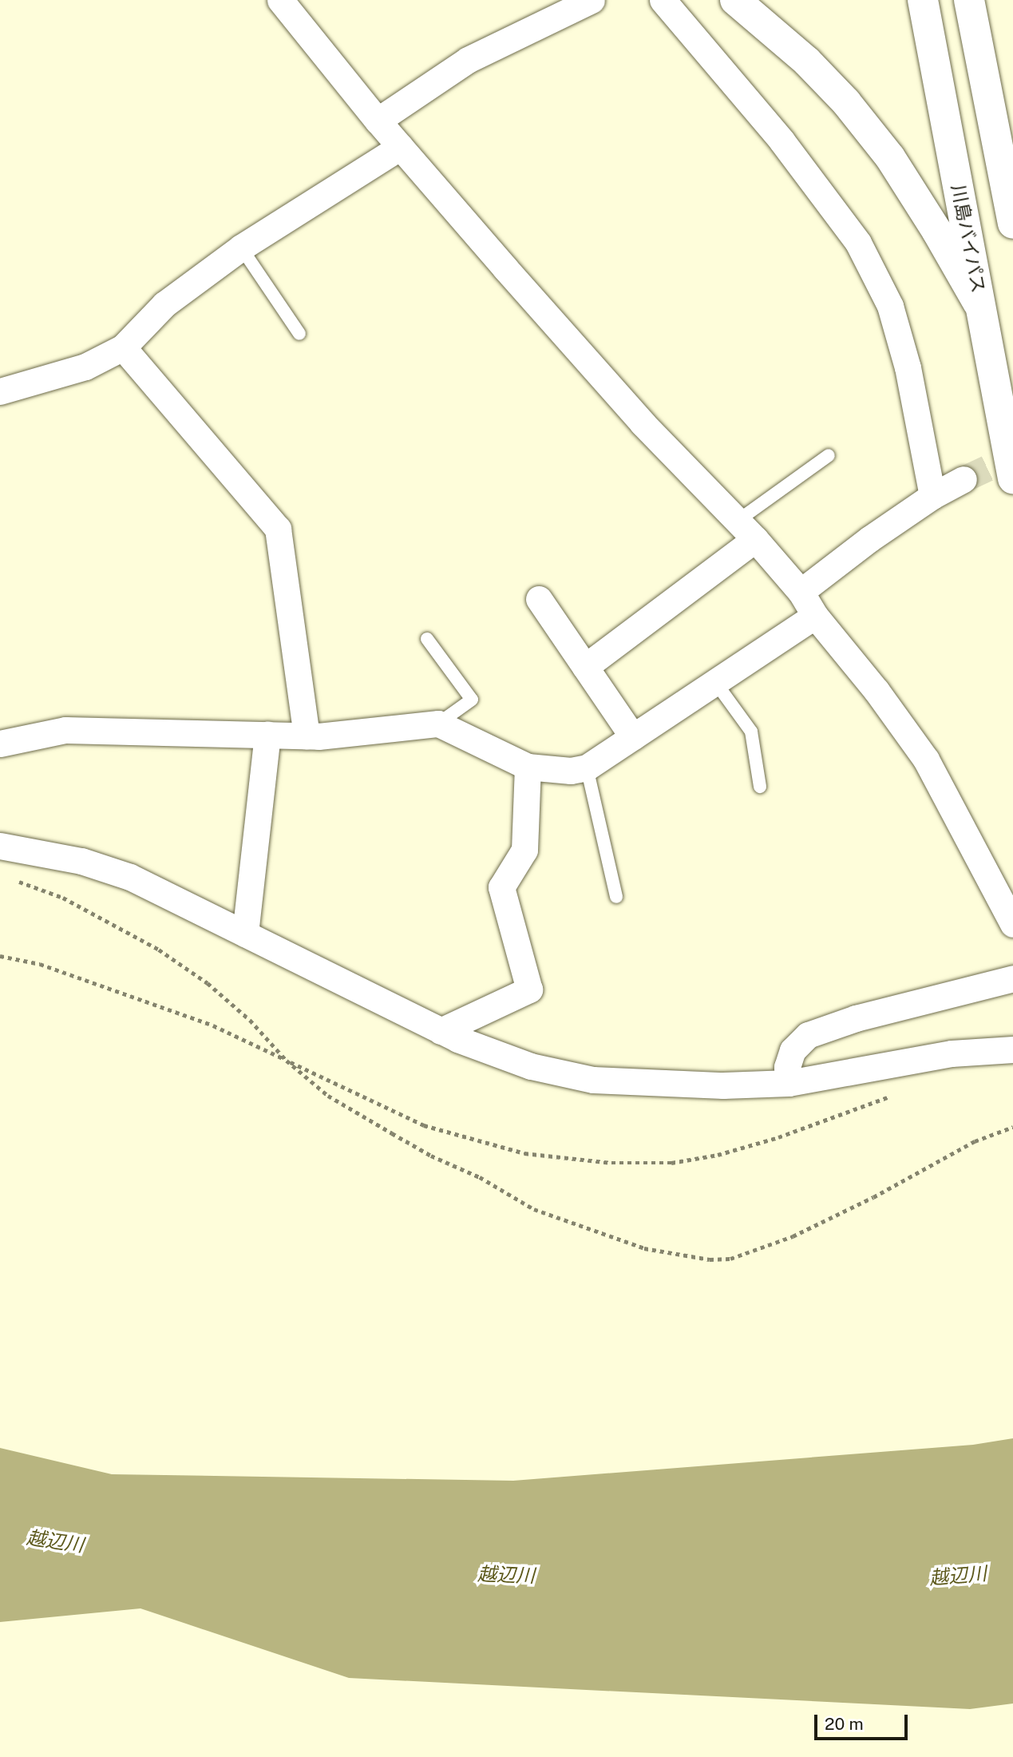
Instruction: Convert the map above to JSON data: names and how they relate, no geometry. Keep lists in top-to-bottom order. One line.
{"streets":{"main road":["川島バイパス"]},"water":["越辺川"],"scale_bar":"20 m"}
